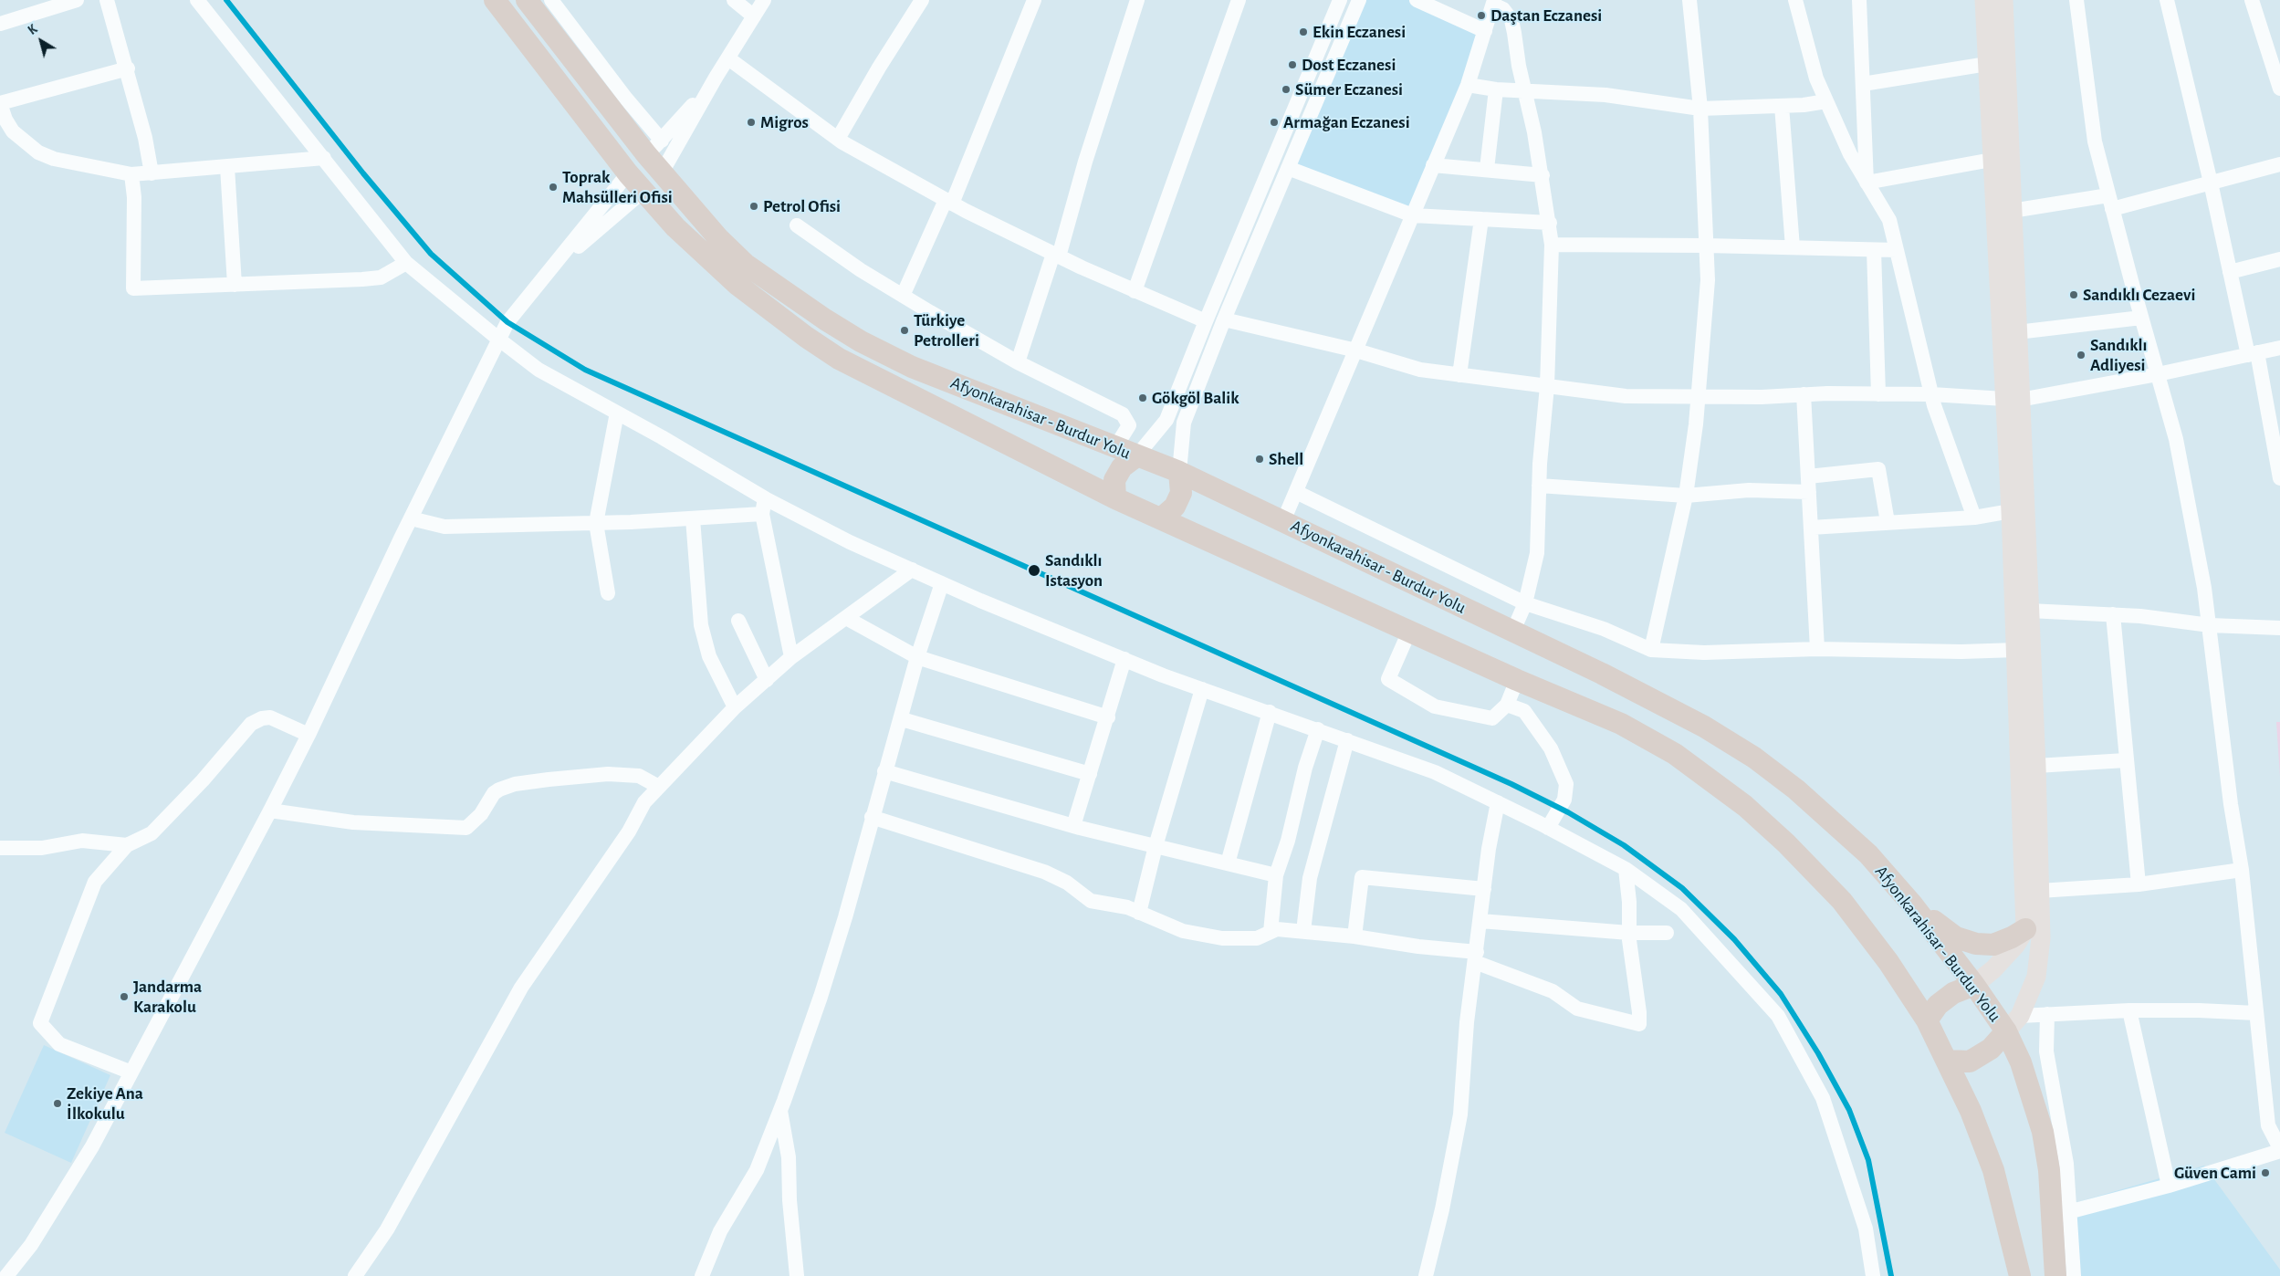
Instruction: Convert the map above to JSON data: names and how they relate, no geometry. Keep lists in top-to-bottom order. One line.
{"streets":{"highway":["Afyonkarahisar - Burdur Yolu"]},"places":["Daştan Eczanesi","Ekin Eczanesi","Dost Eczanesi","Sümer Eczanesi","Migros","Armağan Eczanesi","Toprak Mahsülleri Ofisi","Petrol Ofisi","Sandıklı Cezaevi","Türkiye Petrolleri","Sandıklı Adliyesi","Gökgöl Balik","Shell","Sandıklı Istasyon","Jandarma Karakolu","Zekiye Ana İlkokulu","Güven Cami"],"north":"top left"}
